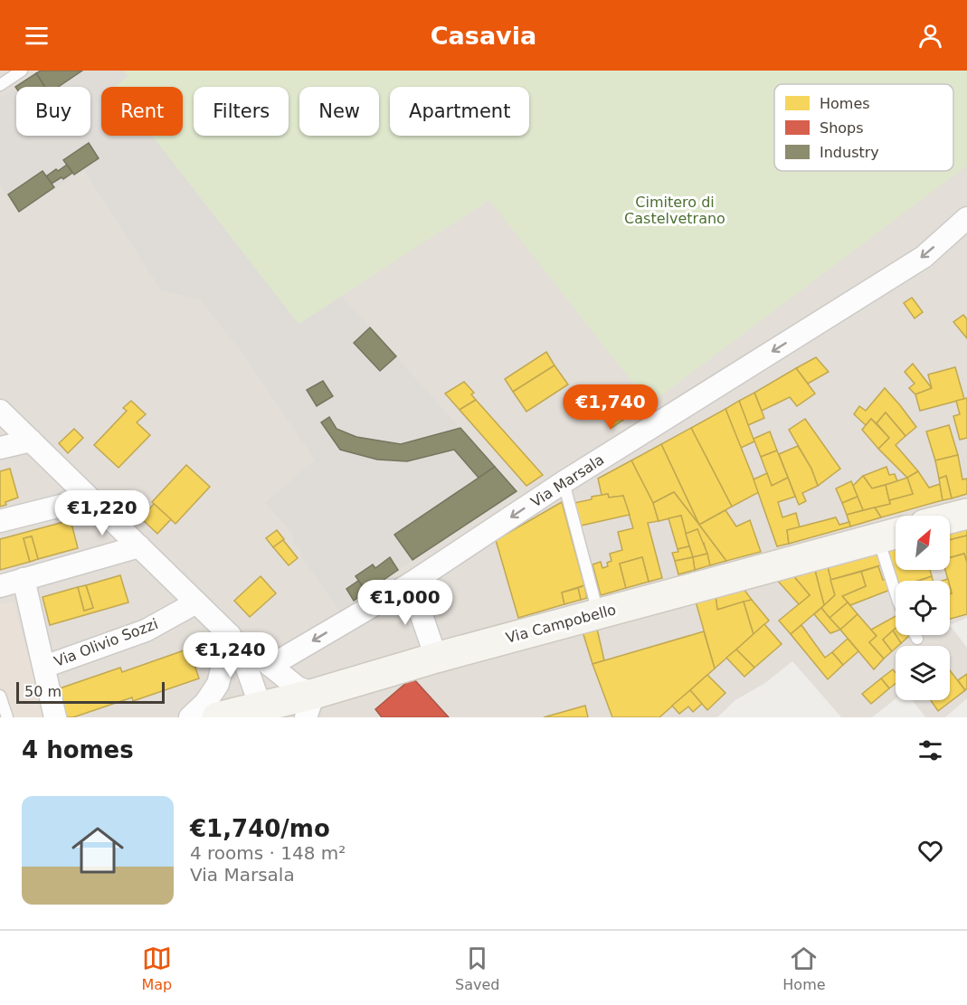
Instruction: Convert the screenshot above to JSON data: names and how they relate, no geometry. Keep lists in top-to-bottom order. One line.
{"streets":{"main road":["Via Campobello"],"street":["Via Marsala","Via Olivio Sozzi"]},"one_way":["Via Marsala"],"parks":["Cimitero di Castelvetrano"],"legend":["Homes","Shops","Industry"],"scale_bar":"50 m","north":"top right","page":{"header":"Casavia","chip":["Buy","Rent","Filters","New","Apartment"],"price":["€1,740","€1,220","€1,000","€1,240"],"scale":"50 m","heading":"4 homes","list":[{"name":"€1,740/mo","note":"4 rooms · 148 m² · Via Marsala"}],"tabs":["Map","Saved","Home"]}}
